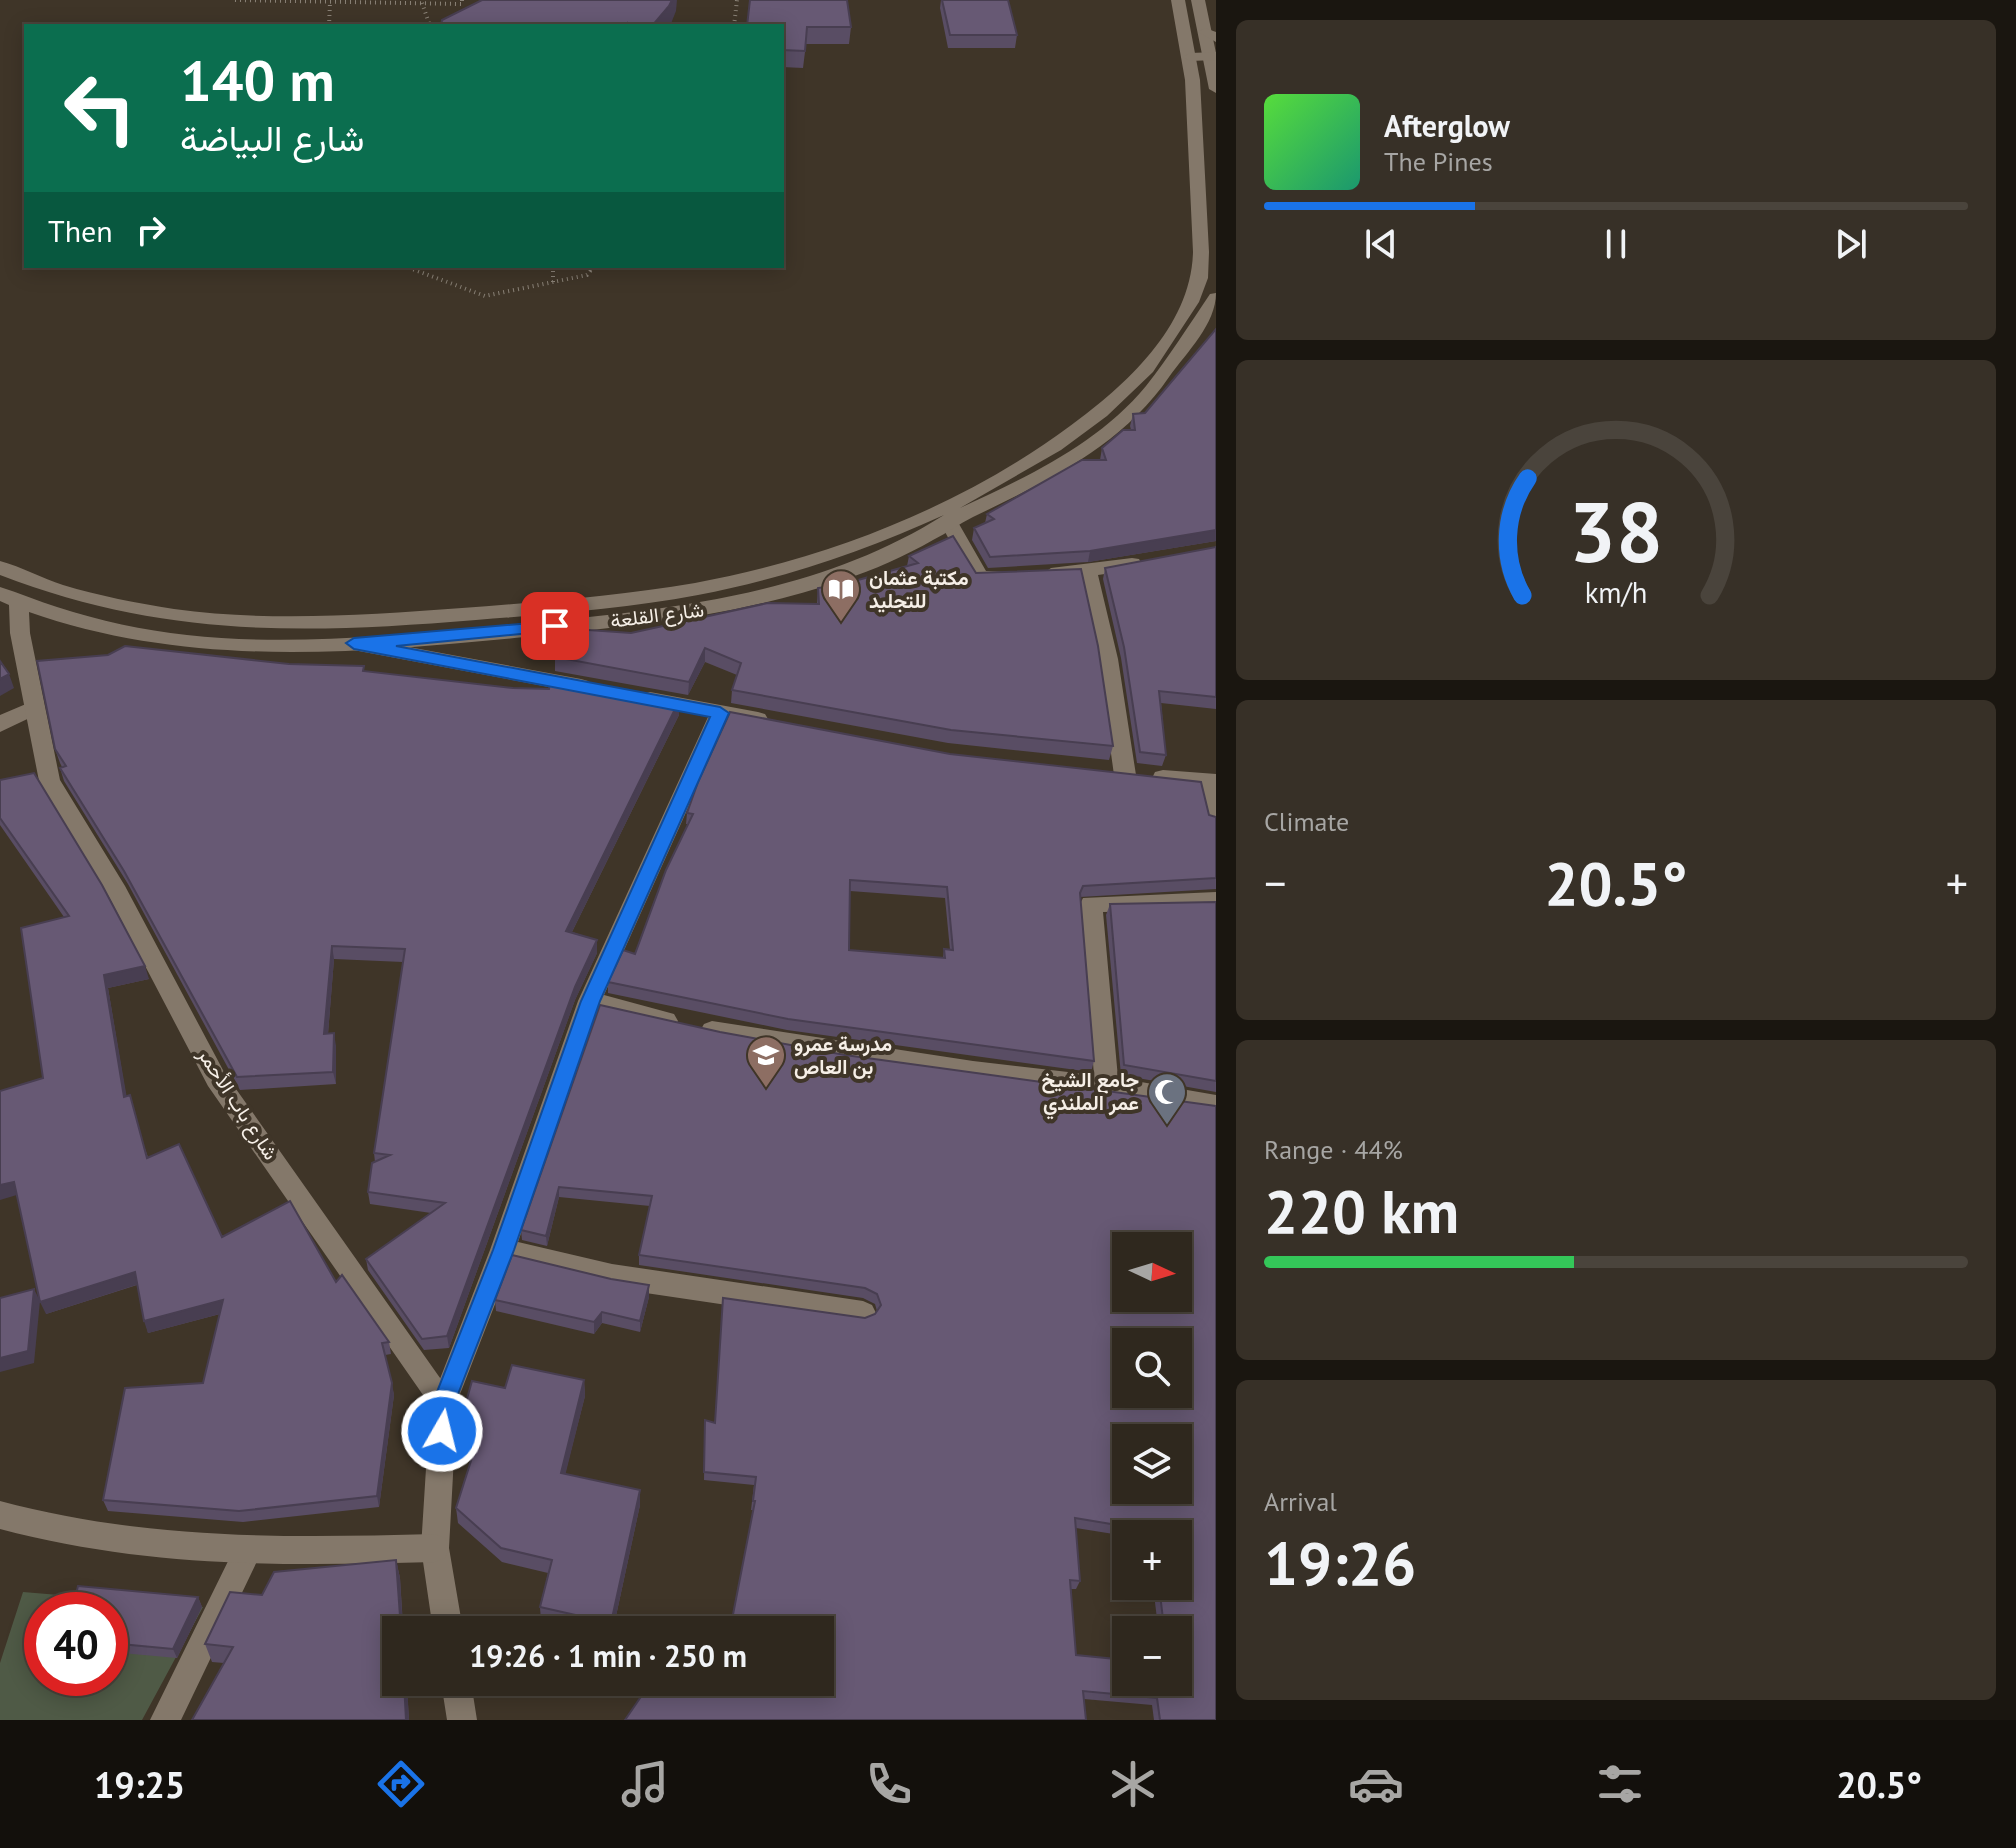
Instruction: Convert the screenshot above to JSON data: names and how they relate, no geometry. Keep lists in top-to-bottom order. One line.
{"streets":{"street":["شارع القلعة","شارع باب الأحمر"]},"crossings":[["شارع القلعة","شارع باب الأحمر"]],"places":{"library":["مكتبة عثمان للتجليد"],"school or university":["مدرسة عمرو بن العاص"],"mosque":["جامع الشيخ عمر الملندي"]},"north":"right","page":{"turn":["140 m","شارع البياضة"],"song":["Afterglow","The Pines"],"then":"Then","tile":["Climate",["Range · 44%","220 km"],["Arrival","19:26"]],"heat":["−","20.5°","+"],"map_buttons":["+","−"],"limit":"40","trip":"19:26 · 1 min · 250 m","tabs":["19:25","20.5°"],"gauge":["38","km/h"]}}
